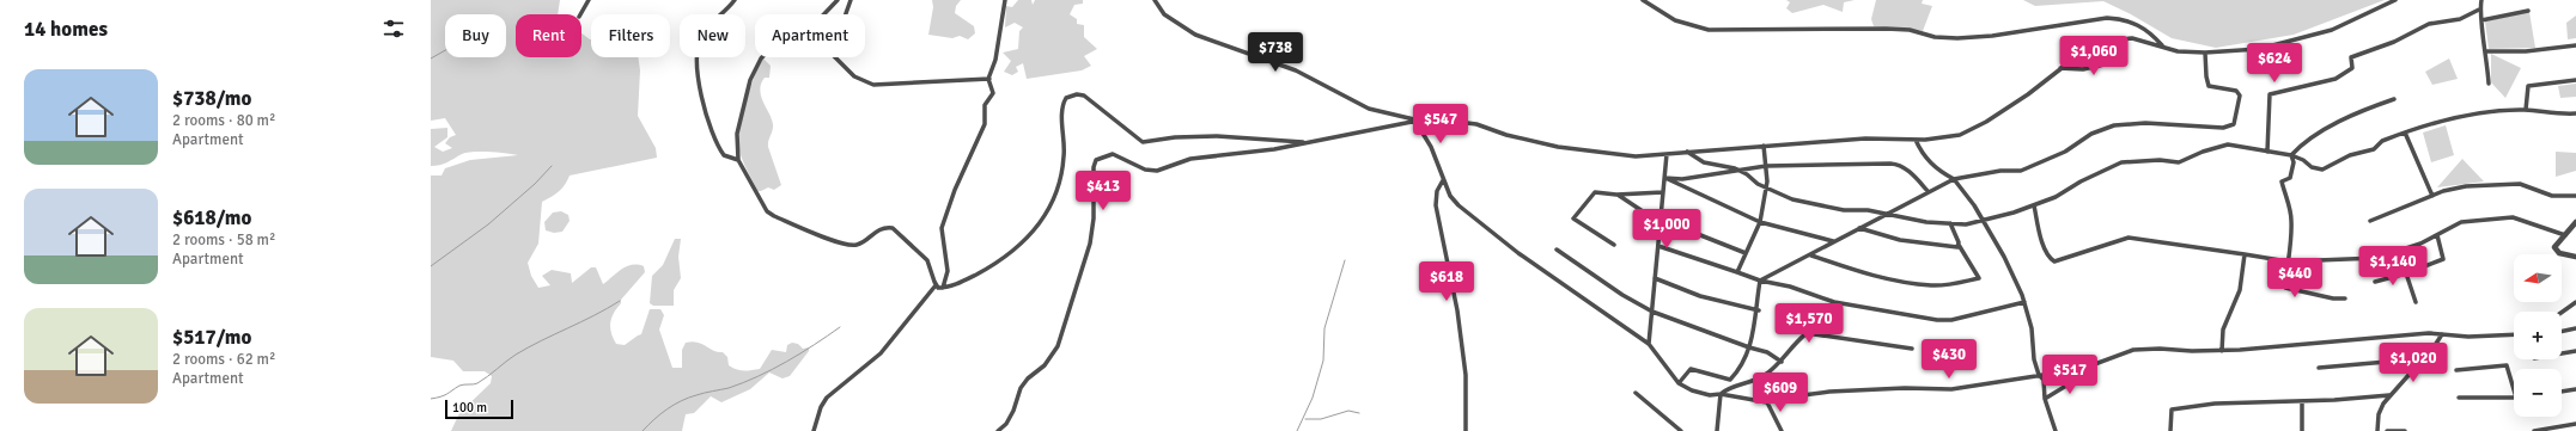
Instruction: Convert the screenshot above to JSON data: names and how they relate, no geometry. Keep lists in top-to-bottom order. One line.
{"scale_bar":"100 m","north":"left","page":{"heading":"14 homes","chip":["Buy","Rent","Filters","New","Apartment"],"price":["$738","$1,060","$624","$547","$413","$1,000","$1,140","$440","$618","$1,570","$430","$1,020","$517","$609"],"list":[{"name":"$738/mo","note":"2 rooms · 80 m² · Apartment"},{"name":"$618/mo","note":"2 rooms · 58 m² · Apartment"},{"name":"$517/mo","note":"2 rooms · 62 m² · Apartment"}],"map_buttons":["+","−"],"scale":"100 m"}}
